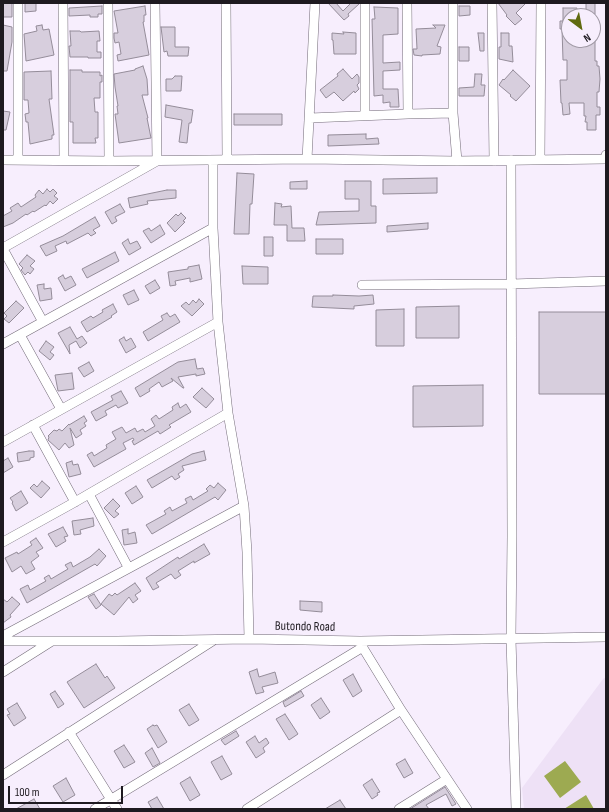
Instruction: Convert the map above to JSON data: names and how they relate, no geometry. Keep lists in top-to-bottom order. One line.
{"streets":{"street":["Butondo Road"]},"scale_bar":"100 m","north":"bottom right"}
